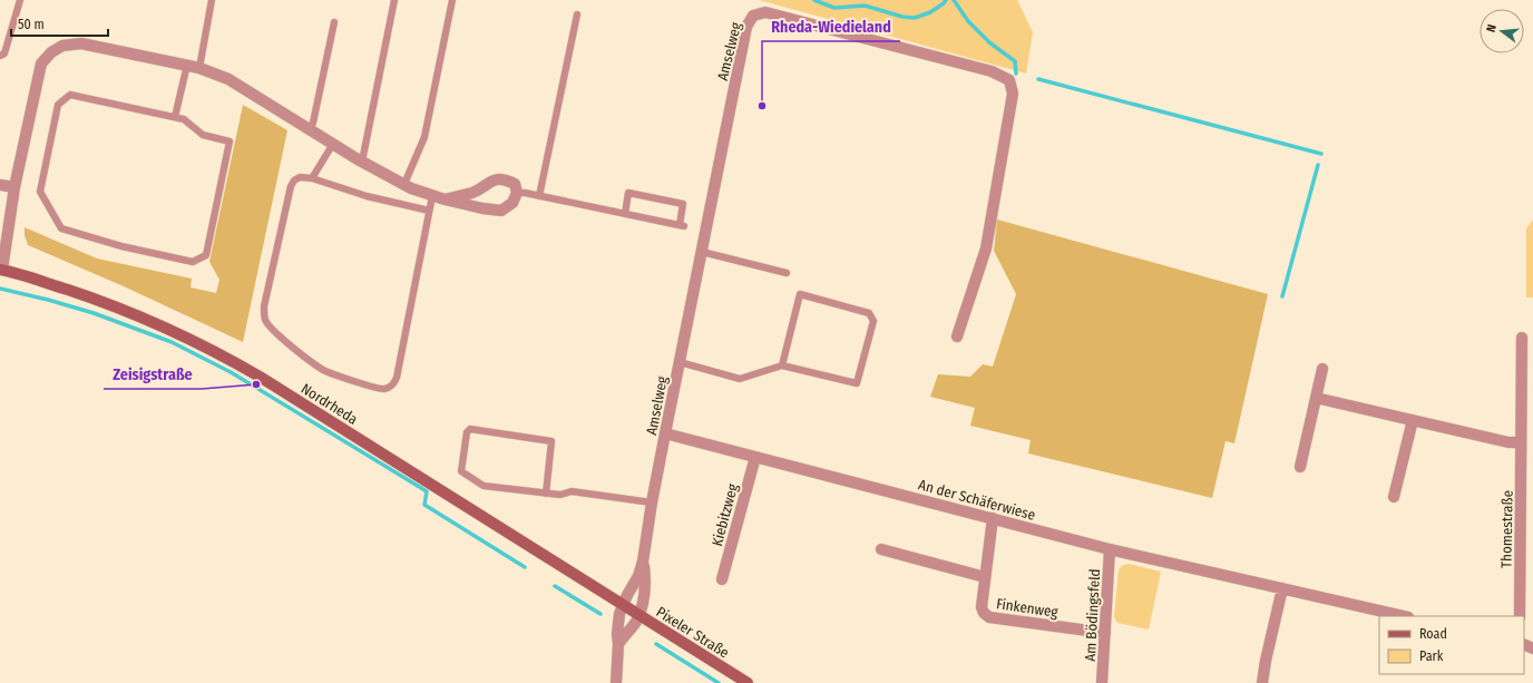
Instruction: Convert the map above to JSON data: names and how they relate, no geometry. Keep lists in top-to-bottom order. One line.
{"streets":{"main road":["Nordrheda","Pixeler Straße"],"street":["Amselweg","An der Schäferwiese","Kiebitzweg","Thomestraße","Finkenweg","Am Bödingsfeld"]},"crossings":[["Amselweg","Nordrheda"],["Amselweg","An der Schäferwiese"],["Amselweg","Pixeler Straße"],["Nordrheda","Pixeler Straße"],["An der Schäferwiese","Kiebitzweg"],["An der Schäferwiese","Finkenweg"],["An der Schäferwiese","Am Bödingsfeld"],["Finkenweg","Am Bödingsfeld"]],"places":["Rheda-Wiedieland","Zeisigstraße"],"legend":["Road","Park"],"scale_bar":"50 m","north":"left"}
